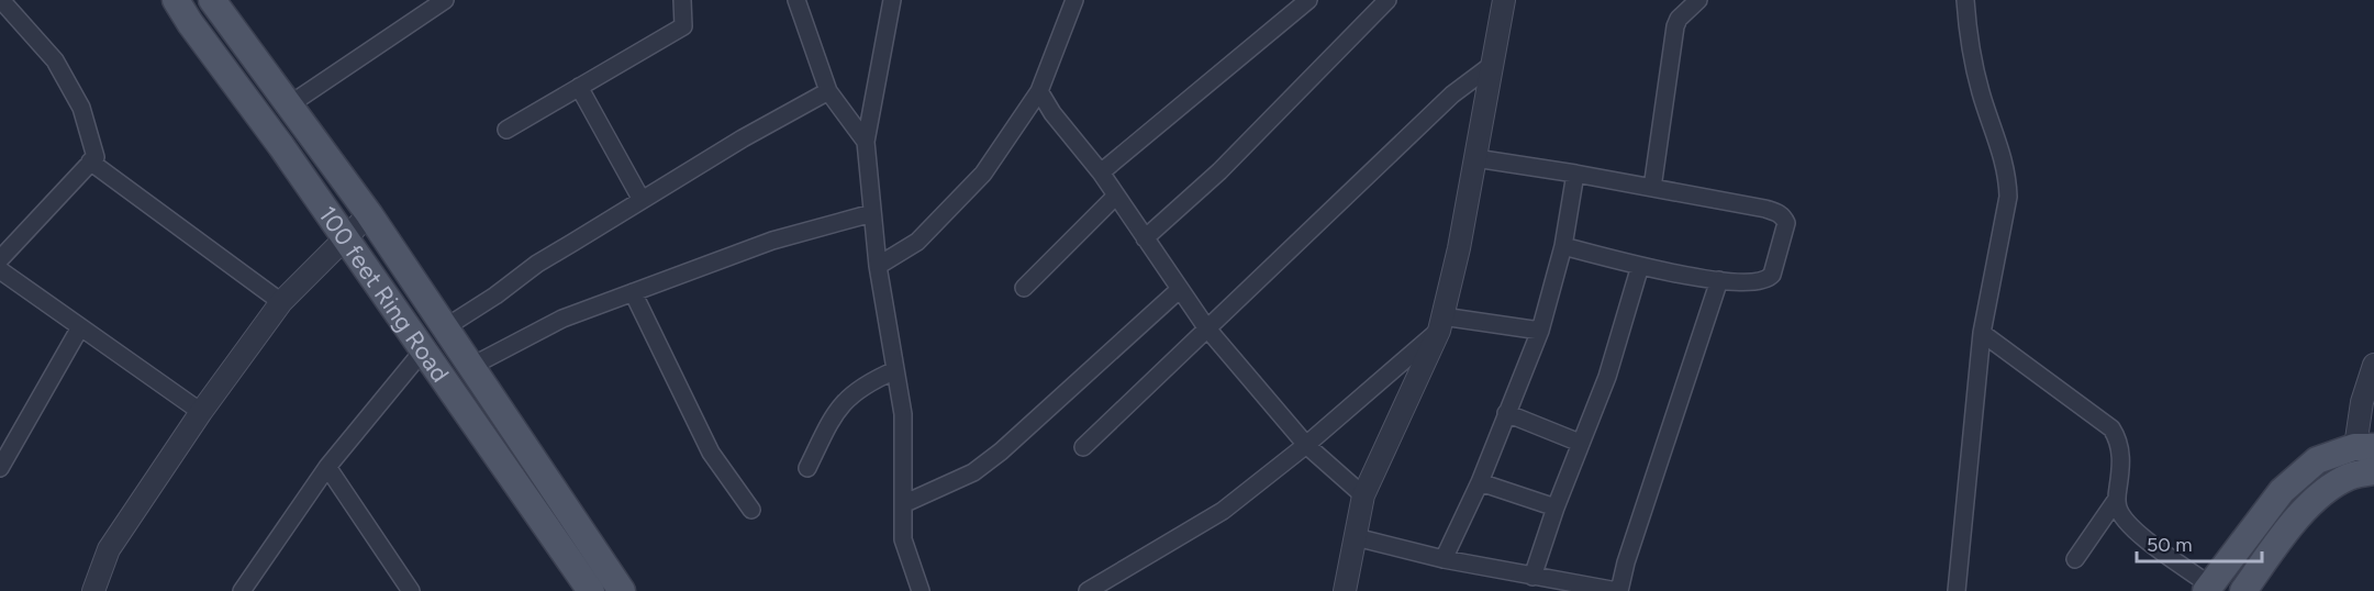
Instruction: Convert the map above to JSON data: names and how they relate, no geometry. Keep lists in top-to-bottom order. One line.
{"streets":{"main road":["100 feet Ring Road"]},"scale_bar":"50 m"}
